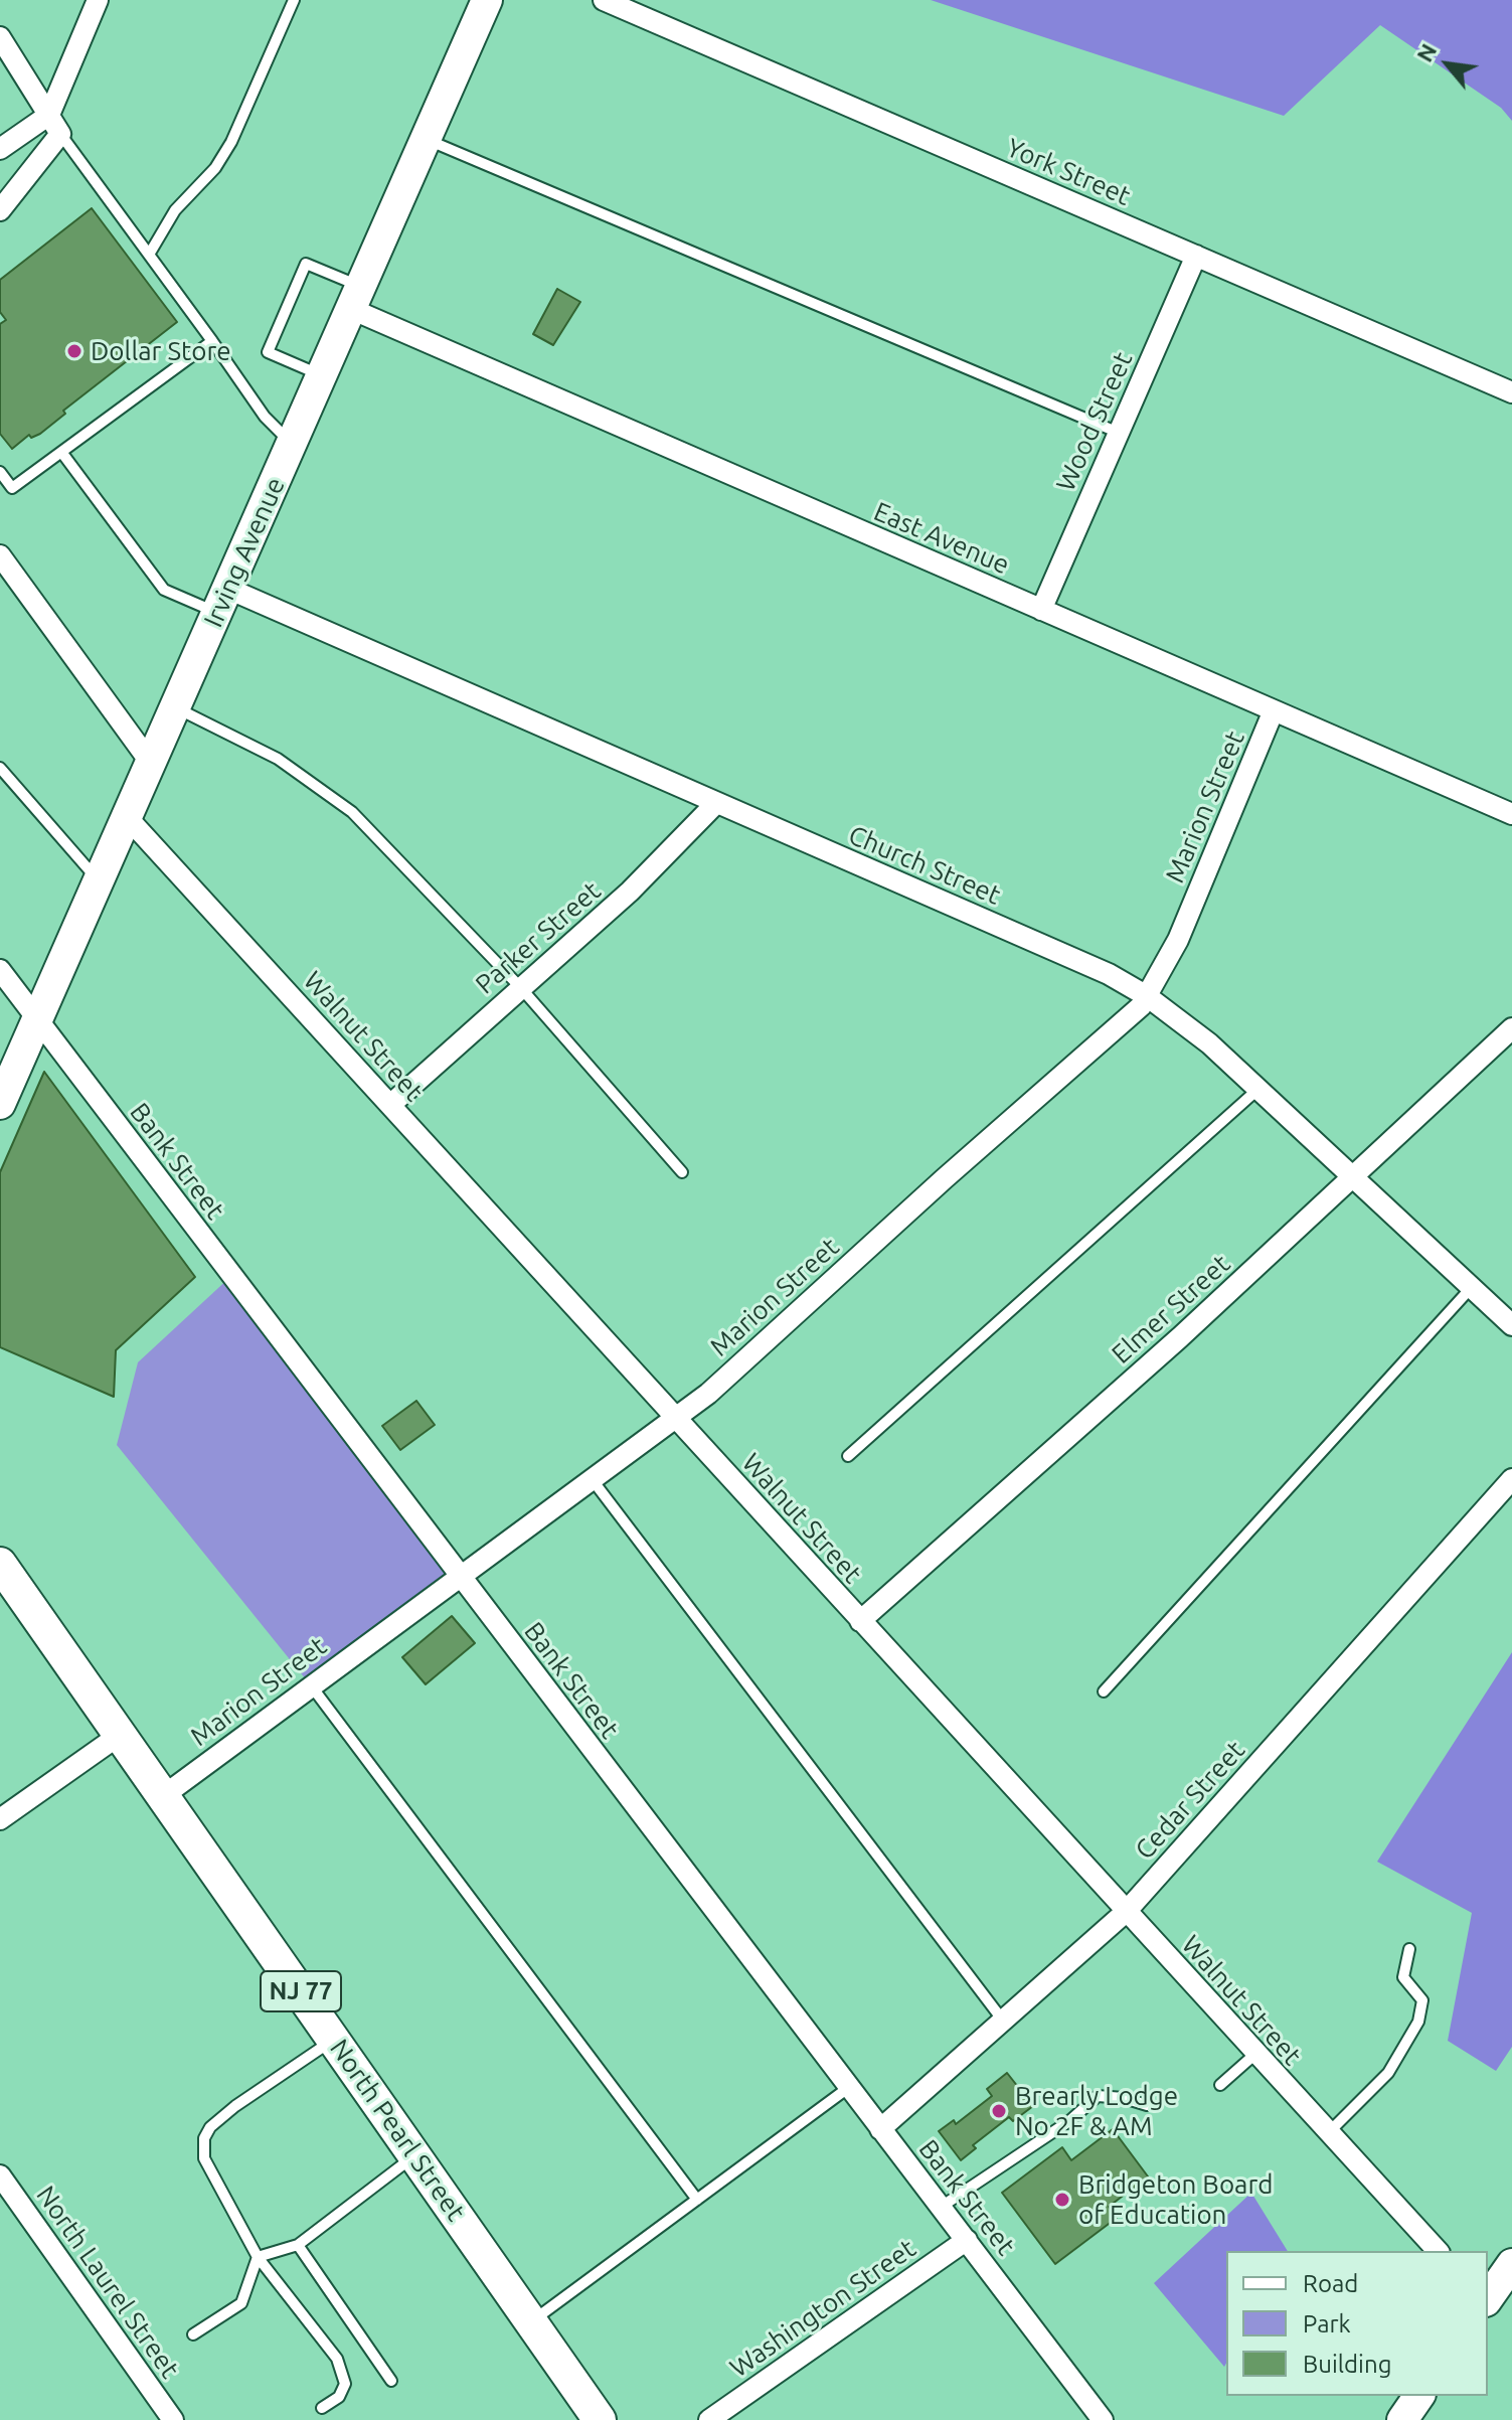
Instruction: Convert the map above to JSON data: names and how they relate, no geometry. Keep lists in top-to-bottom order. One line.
{"streets":{"main road":["Irving Avenue","NJ 77","North Pearl Street"],"street":["York Street","Wood Street","East Avenue","Marion Street","Church Street","Parker Street","Walnut Street","Bank Street","Elmer Street","Cedar Street","North Laurel Street","Washington Street"]},"crossings":[["York Street","Wood Street"],["Wood Street","East Avenue"],["East Avenue","Irving Avenue"],["East Avenue","Marion Street"],["Irving Avenue","Church Street"],["Irving Avenue","Walnut Street"],["Irving Avenue","Bank Street"],["Marion Street","Church Street"],["Marion Street","Walnut Street"],["Marion Street","Bank Street"],["Marion Street","North Pearl Street"],["Church Street","Parker Street"],["Church Street","Elmer Street"],["Parker Street","Walnut Street"],["Walnut Street","Elmer Street"],["Walnut Street","Cedar Street"],["Bank Street","Cedar Street"],["Bank Street","Washington Street"]],"places":["Dollar Store","Brearly Lodge No 2F & AM","Bridgeton Board of Education"],"legend":["Road","Park","Building"],"north":"top left"}
